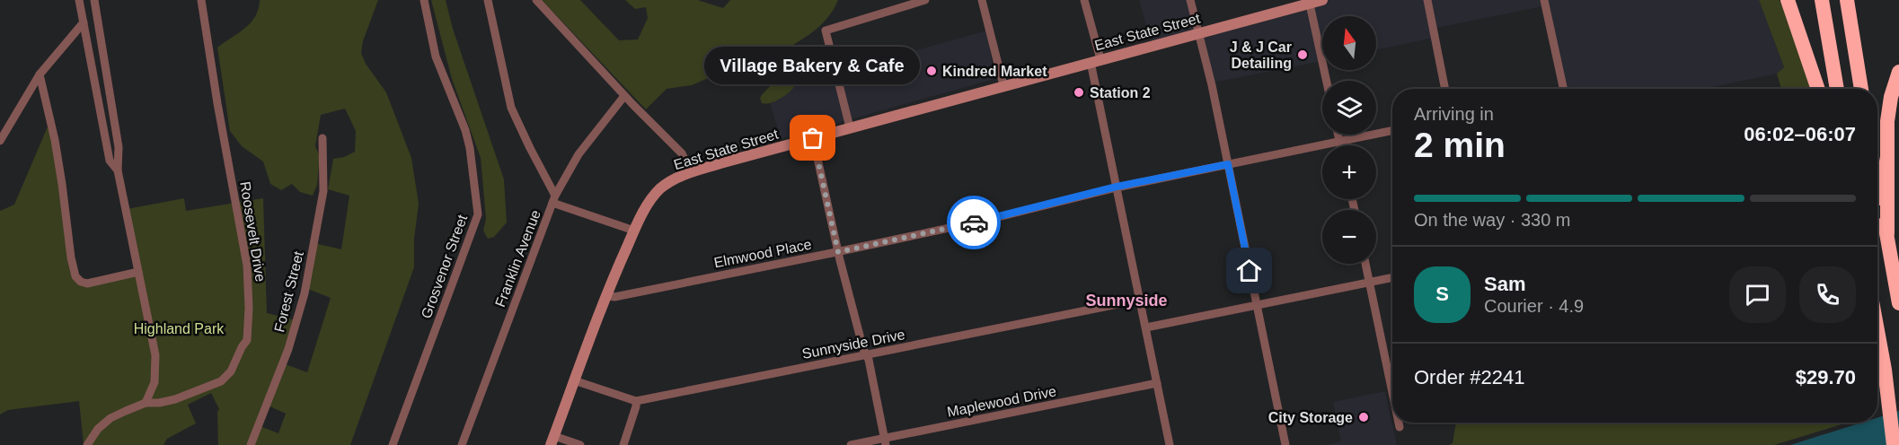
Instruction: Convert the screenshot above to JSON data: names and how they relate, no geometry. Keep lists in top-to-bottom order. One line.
{"streets":{"main road":["East State Street"],"street":["Roosevelt Drive","Elmwood Place","Franklin Avenue","Grosvenor Street","Forest Street","Sunnyside Drive","Maplewood Drive"]},"crossings":[["East State Street","Elmwood Place"],["East State Street","Sunnyside Drive"]],"districts":["Sunnyside"],"parks":["Highland Park"],"places":["J & J Car Detailing","Kindred Market","Station 2","Village Bakery & Cafe","City Storage"],"north":"top","page":{"map_buttons":["+","−"],"bubble":"Village Bakery & Cafe","heading":["2 min","Arriving in","06:02–06:07"],"panel":["Sam","Courier · 4.9","Order #2241","$29.70"],"bar":"On the way · 330 m","round":"S"}}
